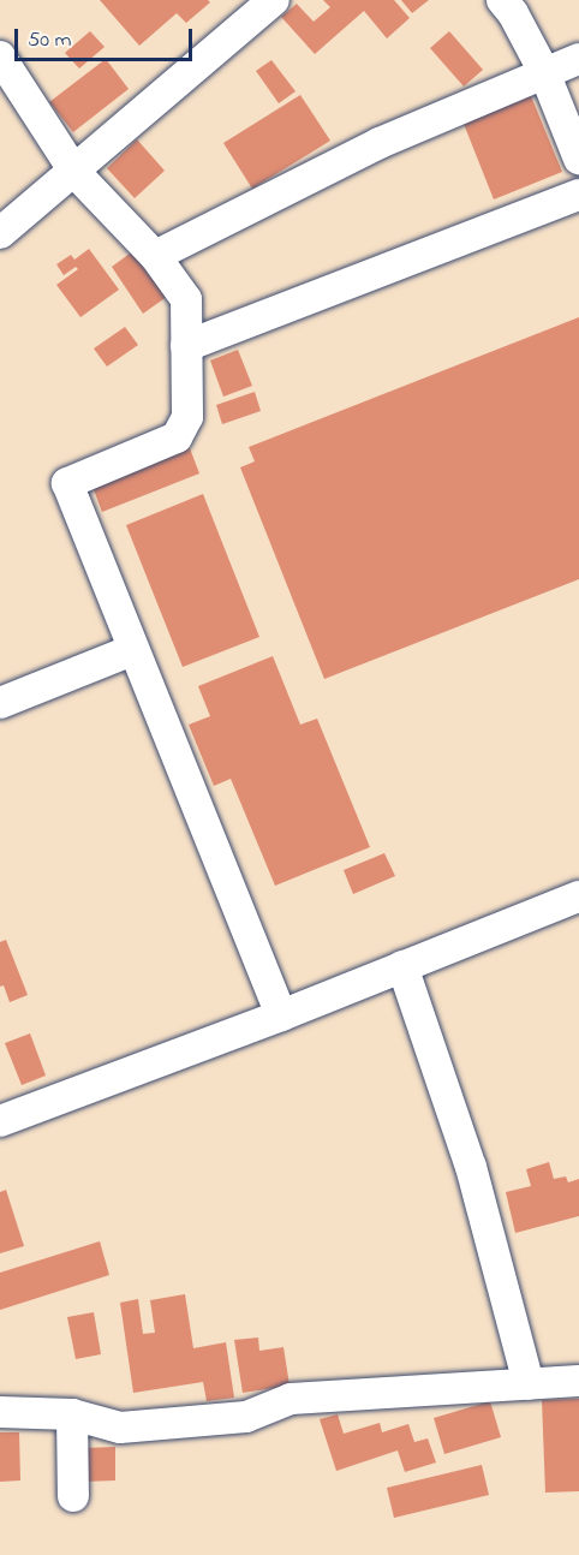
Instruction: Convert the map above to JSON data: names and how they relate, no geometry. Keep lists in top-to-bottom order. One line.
{"scale_bar":"50 m"}
